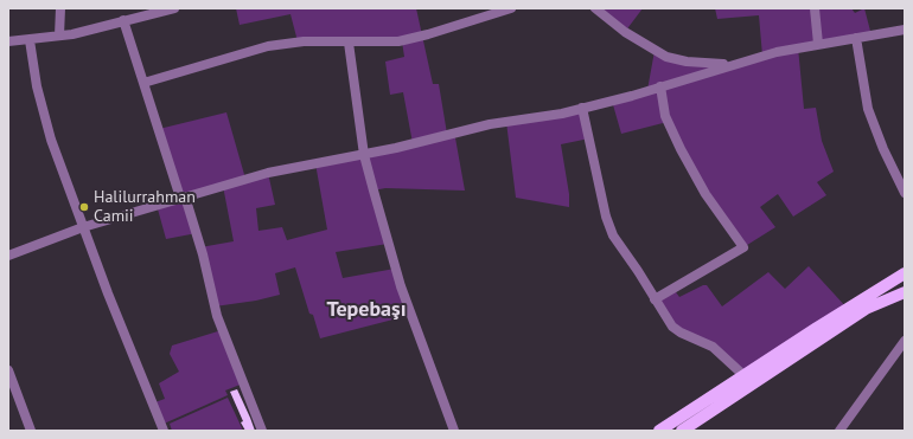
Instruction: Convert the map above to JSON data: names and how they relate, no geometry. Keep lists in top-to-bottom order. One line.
{"districts":["Tepebaşı"],"places":["Halilurrahman Camii"]}
